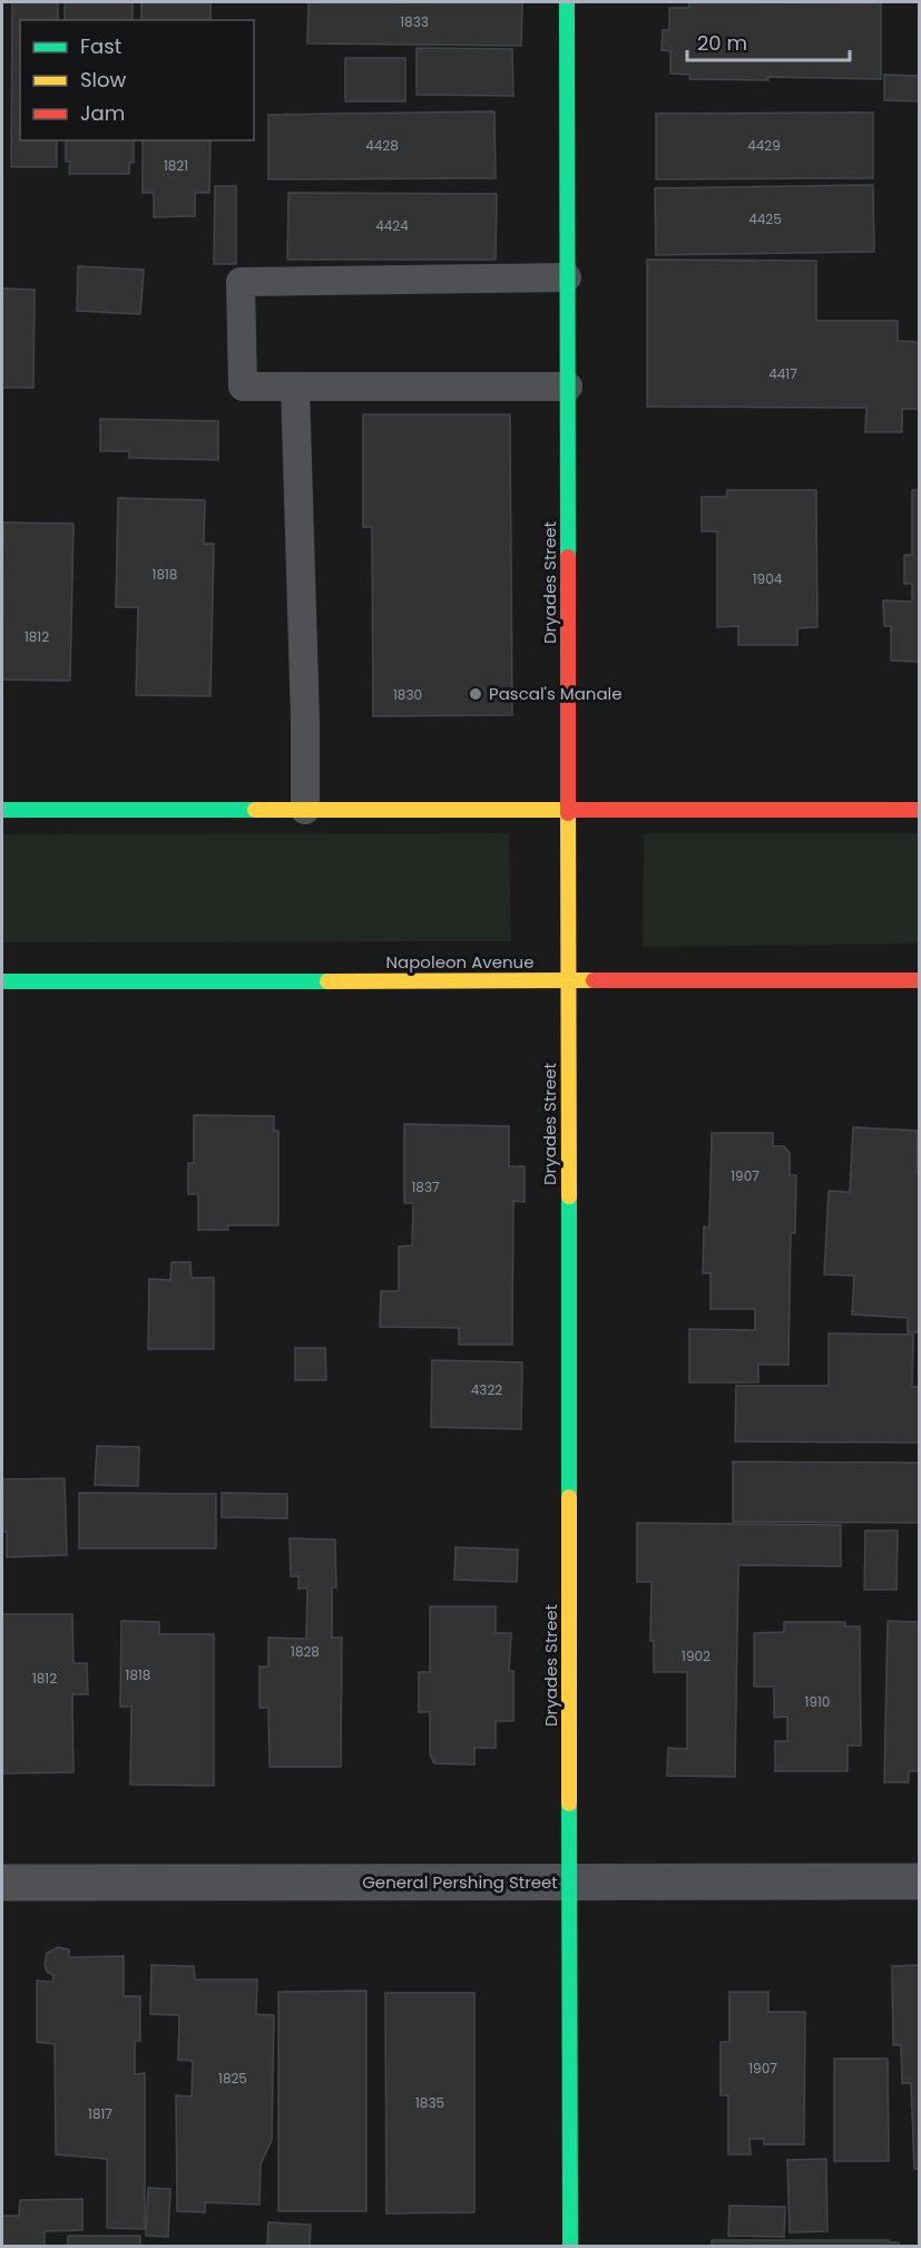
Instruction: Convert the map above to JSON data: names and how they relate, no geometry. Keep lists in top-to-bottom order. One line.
{"streets":{"street":["Dryades Street","Napoleon Avenue","General Pershing Street"]},"crossings":[["Dryades Street","Napoleon Avenue"],["Dryades Street","General Pershing Street"]],"places":["Pascal's Manale"],"house_numbers":["1833","4428","4429","1821","4425","4424","4417","1818","1904","1812","1830","1907","1837","4322","1828","1902","1818","1812","1910","1907","1825","1835","1817"],"legend":["Fast","Slow","Jam"],"scale_bar":"20 m"}
